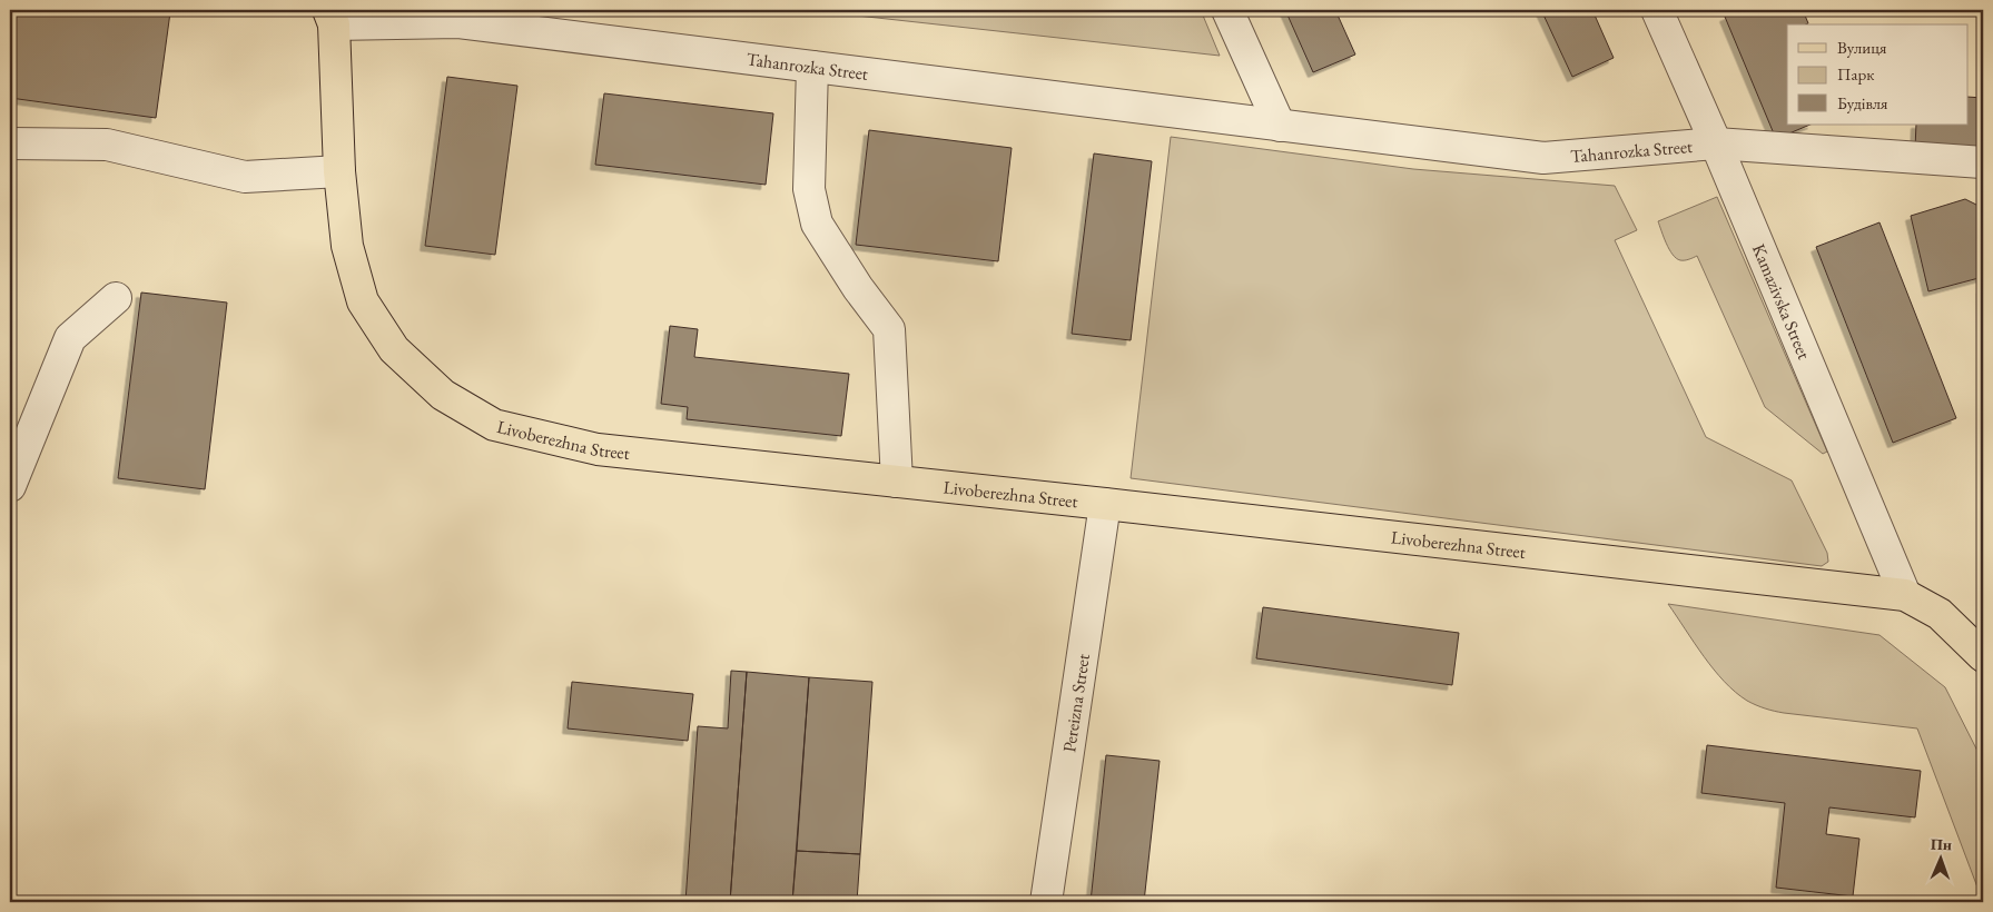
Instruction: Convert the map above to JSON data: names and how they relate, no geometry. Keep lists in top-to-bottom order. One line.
{"streets":{"main road":["Livoberezhna Street"],"street":["Tahanrozka Street","Kamazivska Street","Pereizna Street"]},"crossings":[["Tahanrozka Street","Kamazivska Street"],["Tahanrozka Street","Livoberezhna Street"],["Kamazivska Street","Livoberezhna Street"],["Livoberezhna Street","Pereizna Street"]],"legend":["Вулиця","Парк","Будівля"],"north":"top"}
